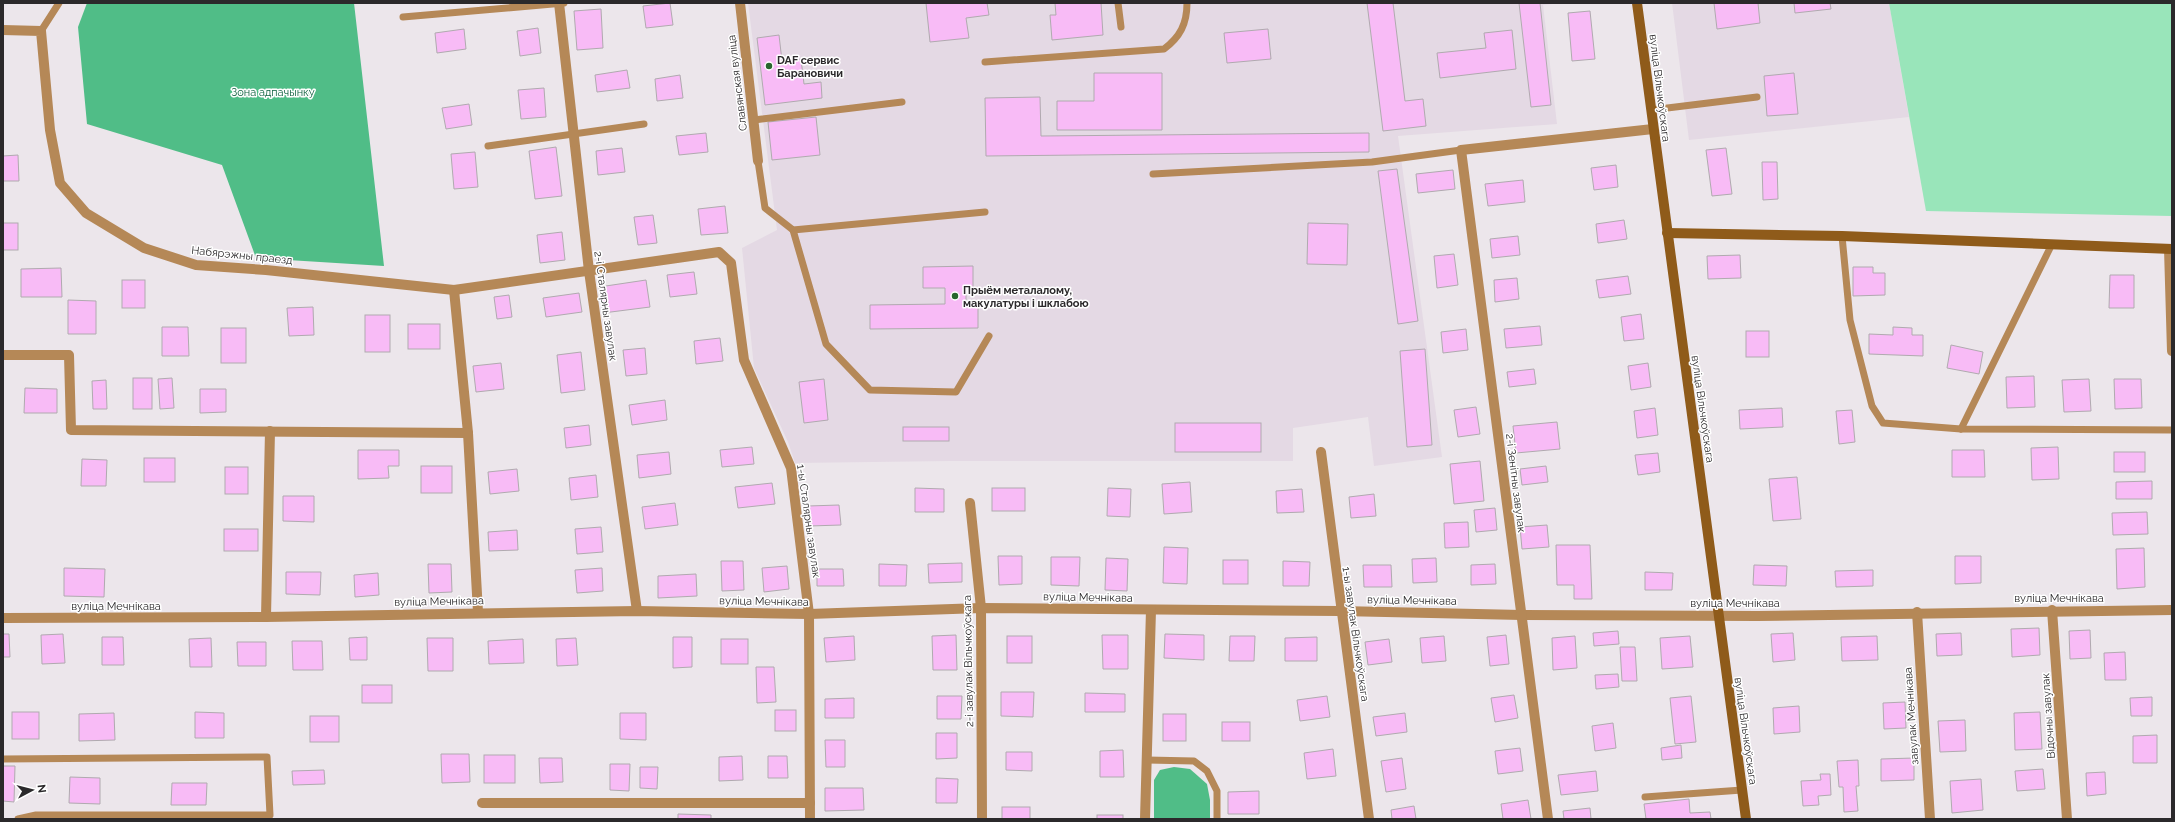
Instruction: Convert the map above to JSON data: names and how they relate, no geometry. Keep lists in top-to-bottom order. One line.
{"streets":{"main road":["вуліца Вільчкоўскага"],"street":["Славянская вуліца","Набярэжны праезд","2-і Сталярны завулак","2-і Зенітны завулак","1-ы Сталярны завулак","вуліца Мечнікава","1-ы завулак Вільчкоўскага","2-і завулак Вільчкоўскага","завулак Мечнікава","Відочны завулак"]},"crossings":[["вуліца Вільчкоўскага","вуліца Мечнікава"],["Набярэжны праезд","2-і Сталярны завулак"],["Набярэжны праезд","1-ы Сталярны завулак"],["2-і Сталярны завулак","1-ы Сталярны завулак"],["2-і Сталярны завулак","вуліца Мечнікава"],["2-і Зенітны завулак","вуліца Мечнікава"],["1-ы Сталярны завулак","вуліца Мечнікава"],["вуліца Мечнікава","1-ы завулак Вільчкоўскага"],["вуліца Мечнікава","2-і завулак Вільчкоўскага"],["вуліца Мечнікава","завулак Мечнікава"],["вуліца Мечнікава","Відочны завулак"]],"parks":["Зона адпачынку"],"places":["DAF сервис Барановичи","Прыём металалому, макулатуры і шклабою"],"north":"right"}
